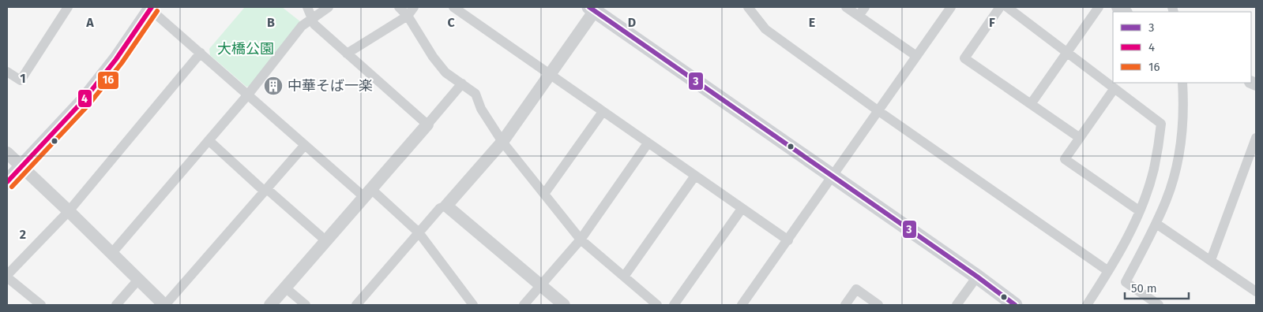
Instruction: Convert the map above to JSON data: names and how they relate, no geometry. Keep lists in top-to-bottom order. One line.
{"parks":["大橋公園"],"places":{"building":["中華そば一楽"]},"lines":["transit line 3","transit line 4","transit line 16"],"legend":["3","4","16"],"scale_bar":"50 m","grid":{"columns":["A","B","C","D","E","F"],"rows":["1","2"]}}
